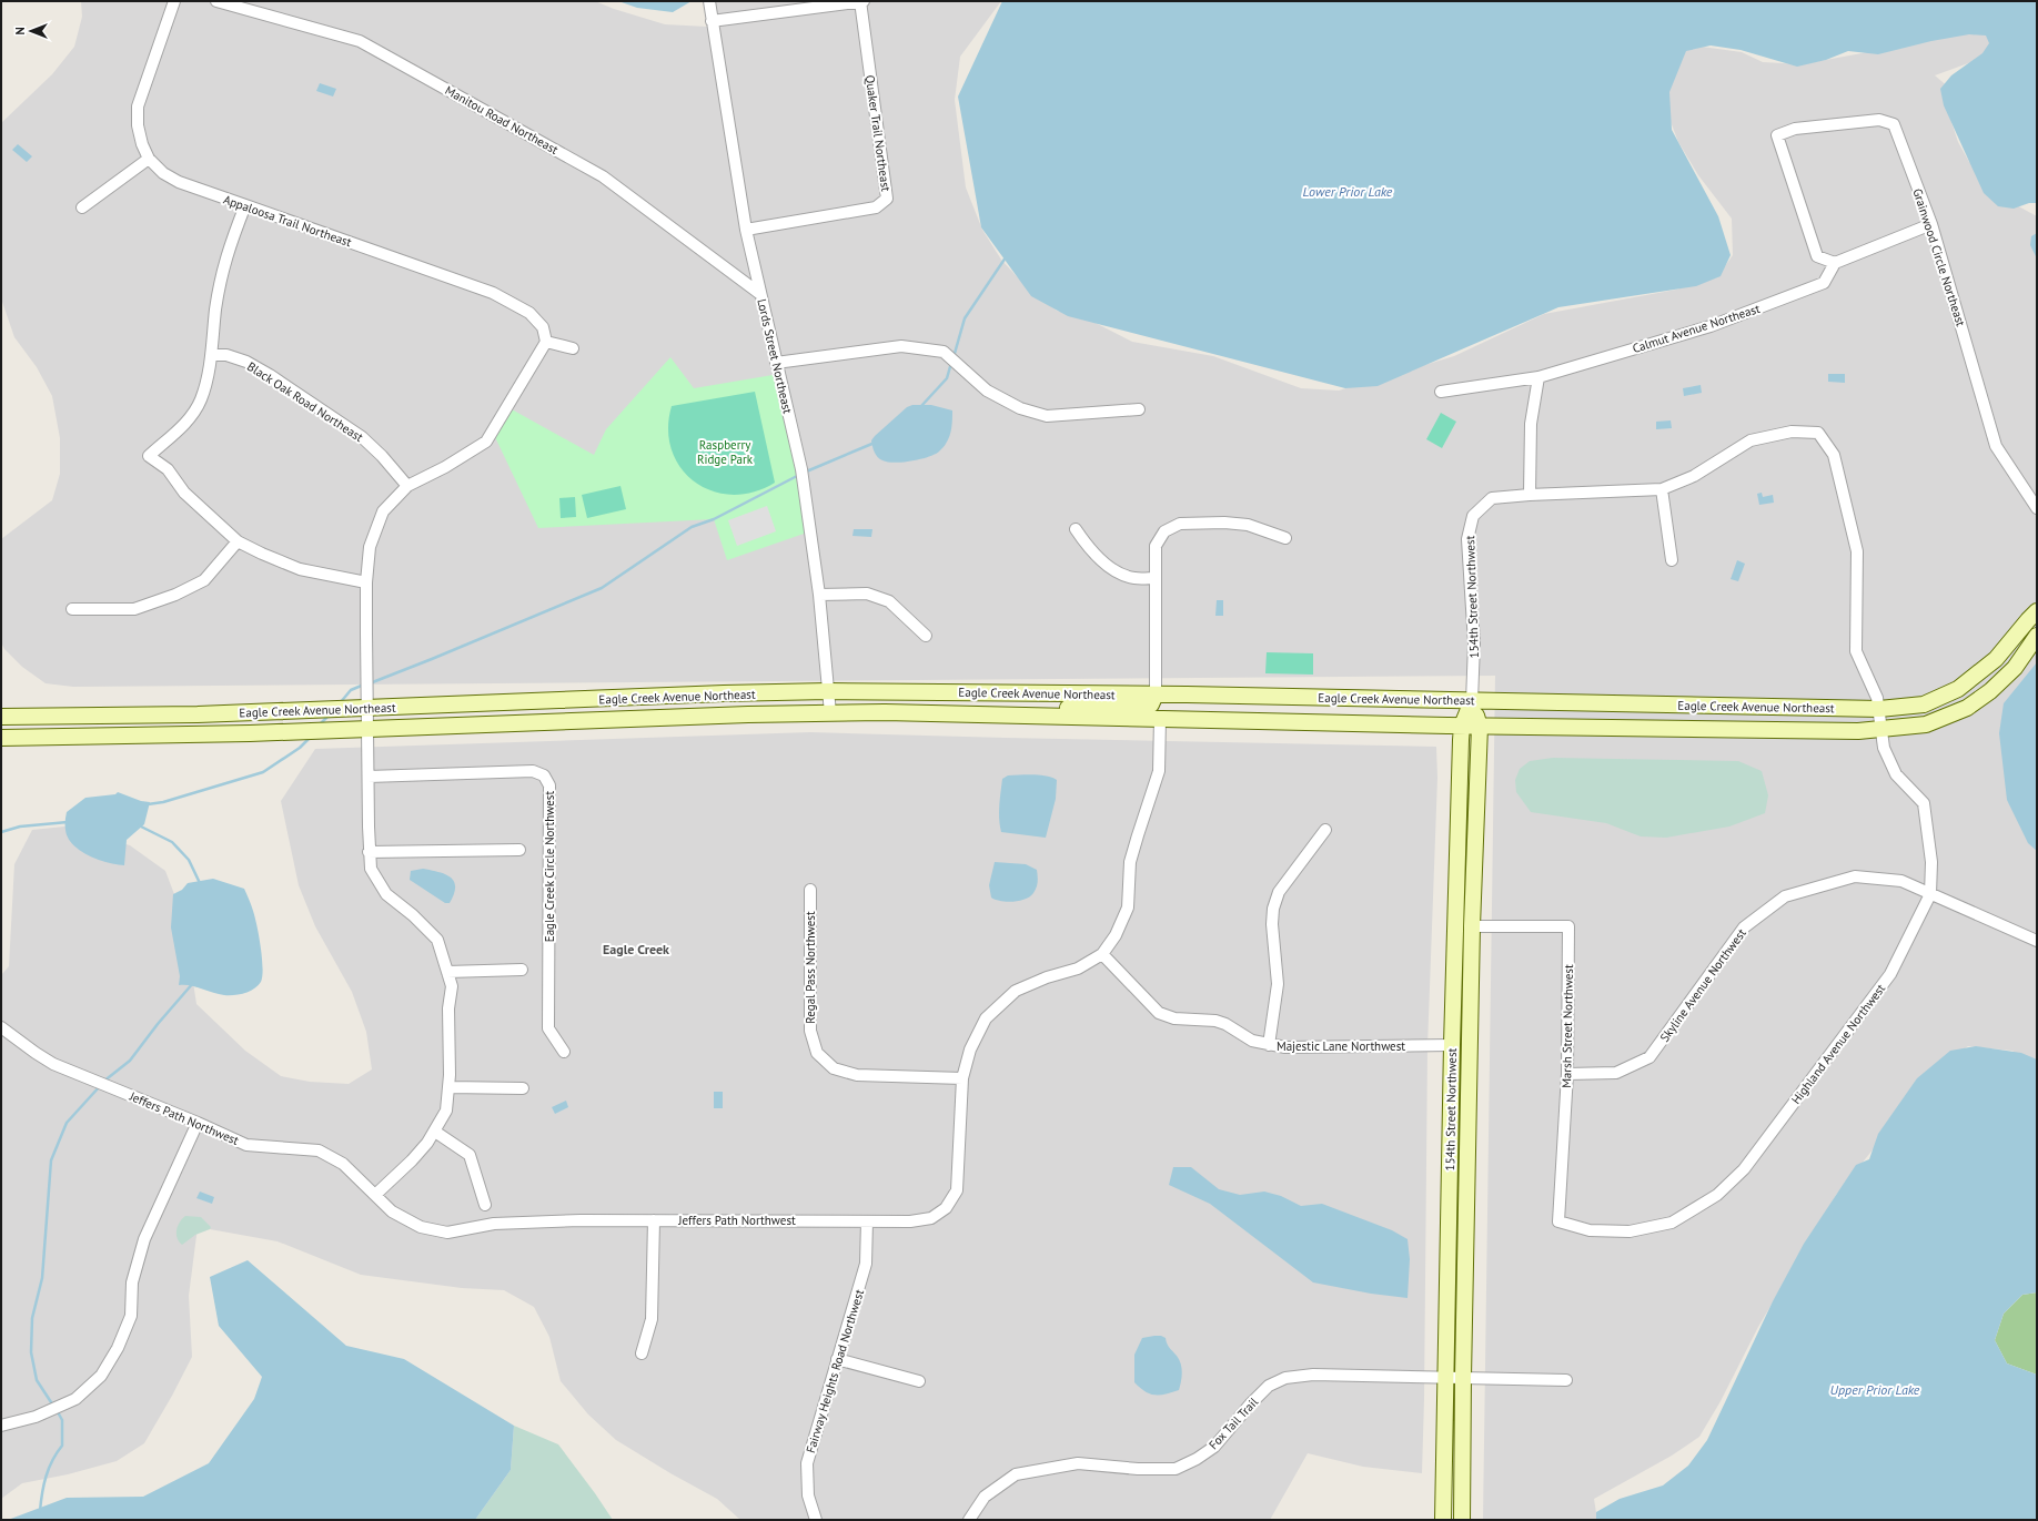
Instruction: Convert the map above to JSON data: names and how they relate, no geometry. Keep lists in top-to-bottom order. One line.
{"streets":{"main road":["154th Street Northwest","Eagle Creek Avenue Northeast"],"street":["Manitou Road Northeast","Quaker Trail Northeast","Appaloosa Trail Northeast","Grainwood Circle Northeast","Calmut Avenue Northeast","Lords Street Northeast","Black Oak Road Northeast","Eagle Creek Circle Northwest","Regal Pass Northwest","Skyline Avenue Northwest","Marsh Street Northwest","Highland Avenue Northwest","Majestic Lane Northwest","Jeffers Path Northwest","Fairway Heights Road Northwest","Fox Tail Trail"]},"crossings":[["Manitou Road Northeast","Lords Street Northeast"],["Quaker Trail Northeast","Lords Street Northeast"],["Grainwood Circle Northeast","Calmut Avenue Northeast"],["Lords Street Northeast","Eagle Creek Avenue Northeast"],["154th Street Northwest","Eagle Creek Avenue Northeast"],["154th Street Northwest","Marsh Street Northwest"],["154th Street Northwest","Highland Avenue Northwest"],["154th Street Northwest","Majestic Lane Northwest"],["154th Street Northwest","Fox Tail Trail"],["Eagle Creek Avenue Northeast","Highland Avenue Northwest"],["Eagle Creek Avenue Northeast","Jeffers Path Northwest"],["Regal Pass Northwest","Jeffers Path Northwest"],["Skyline Avenue Northwest","Marsh Street Northwest"],["Skyline Avenue Northwest","Highland Avenue Northwest"],["Marsh Street Northwest","Highland Avenue Northwest"],["Majestic Lane Northwest","Jeffers Path Northwest"],["Jeffers Path Northwest","Fairway Heights Road Northwest"]],"districts":["Eagle Creek"],"water":["Lower Prior Lake","Upper Prior Lake"],"parks":["Raspberry Ridge Park"],"north":"left"}
